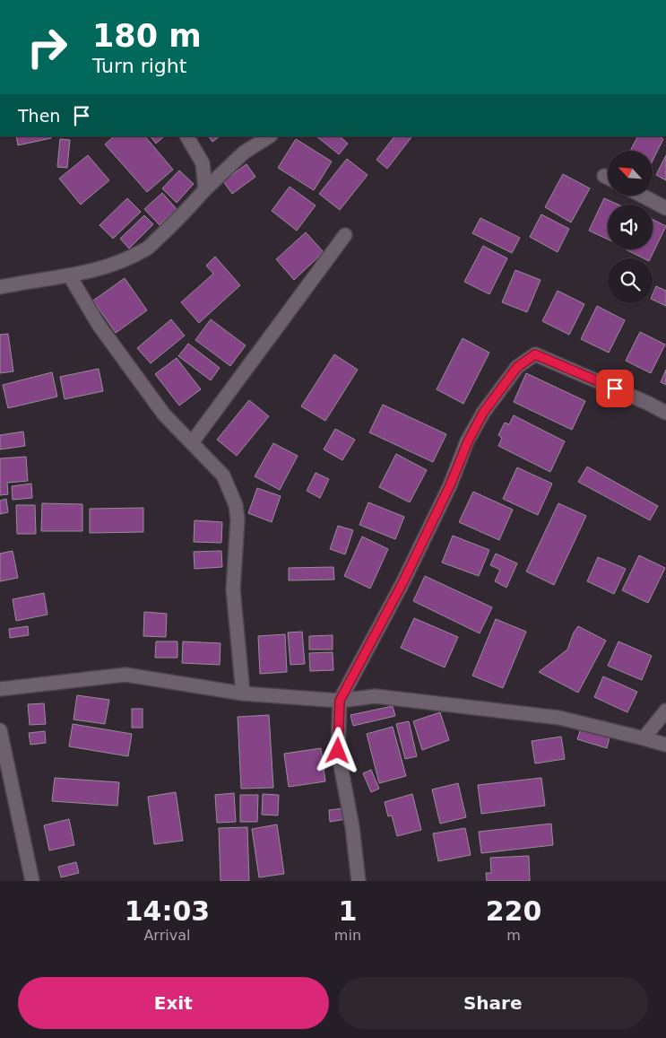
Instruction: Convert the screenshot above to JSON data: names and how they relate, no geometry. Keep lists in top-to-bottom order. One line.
{"north":"top left","page":{"turn":["180 m","Turn right"],"then":"Then","eta":["14:03","Arrival","1","min","220","m"],"buttons":["Exit","Share"]}}
